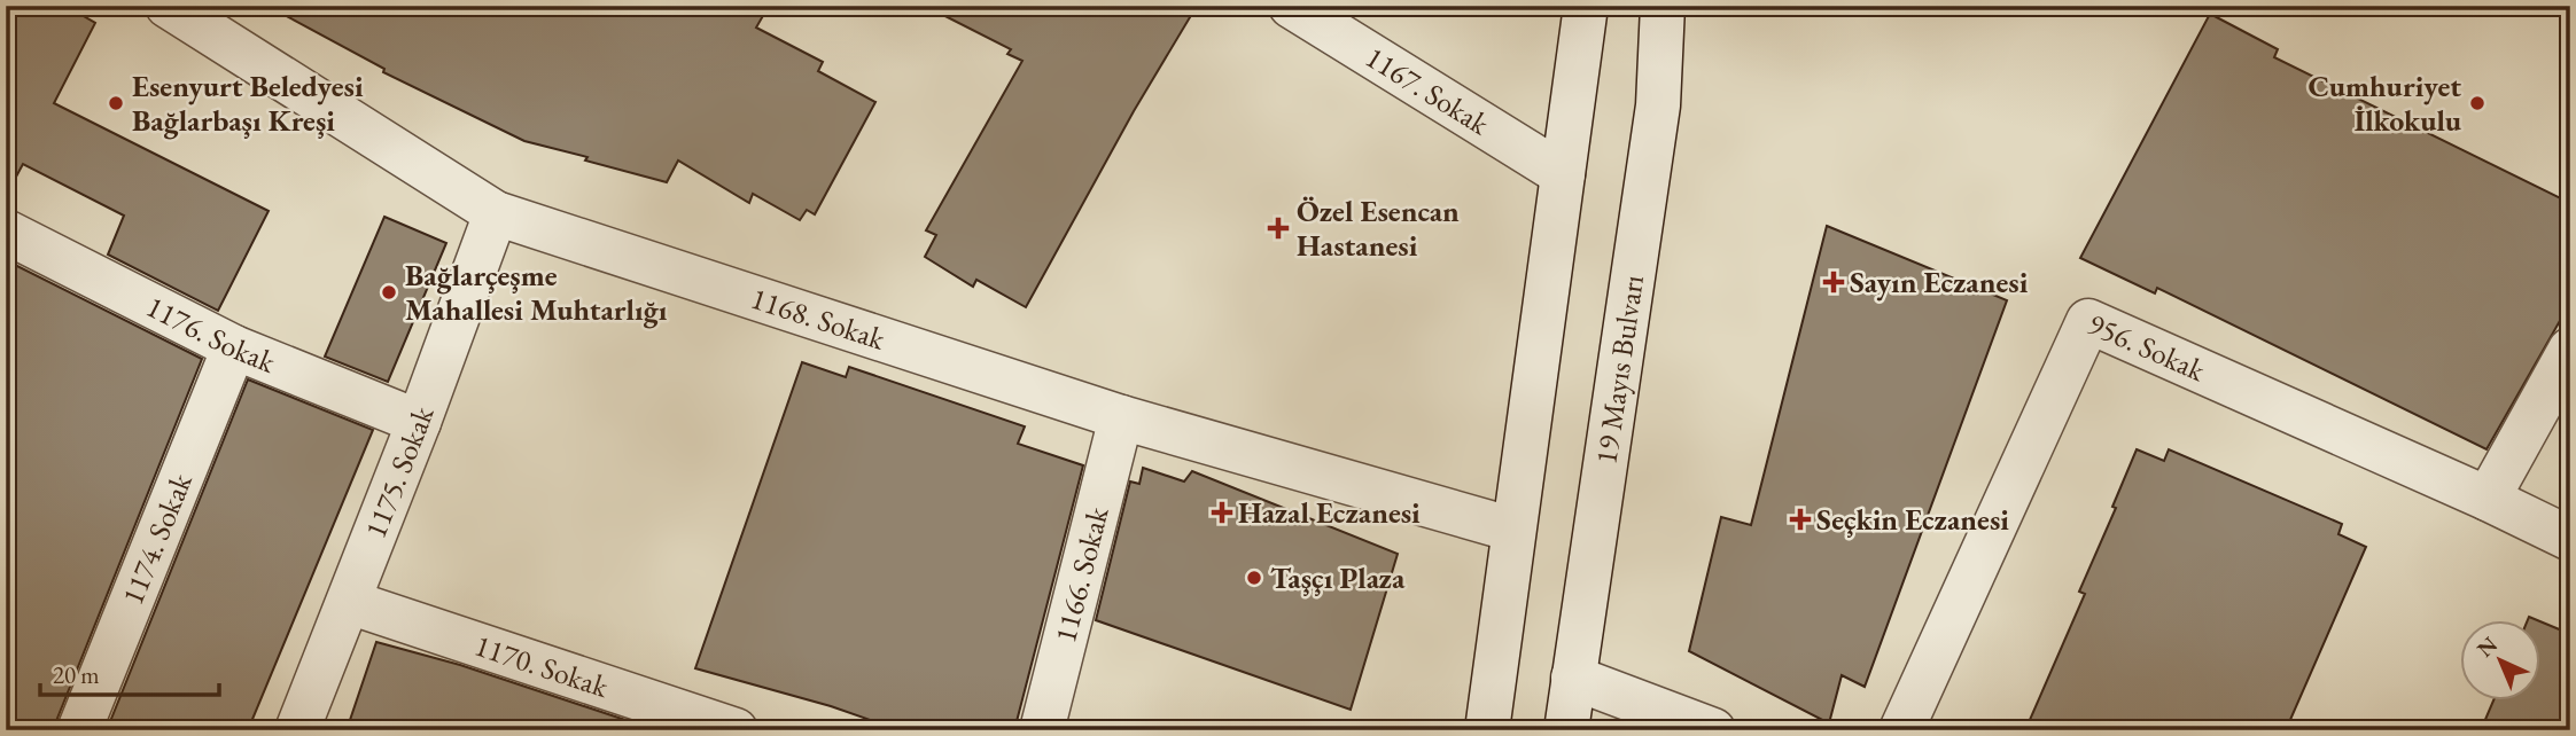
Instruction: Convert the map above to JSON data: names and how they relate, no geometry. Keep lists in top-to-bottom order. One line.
{"streets":{"street":["1167. Sokak","1168. Sokak","1176. Sokak","956. Sokak","19 Mayıs Bulvarı","1175. Sokak","1174. Sokak","1166. Sokak","1170. Sokak"]},"crossings":[["1168. Sokak","1175. Sokak"],["1168. Sokak","1166. Sokak"],["1176. Sokak","1175. Sokak"],["1176. Sokak","1174. Sokak"],["1175. Sokak","1170. Sokak"]],"places":{"other":["Esenyurt Beledyesi Bağlarbaşı Kreşi","Cumhuriyet İlkokulu","Bağlarçeşme Mahallesi Muhtarlığı","Taşçı Plaza"],"health":["Özel Esencan Hastanesi","Sayın Eczanesi","Hazal Eczanesi","Seçkin Eczanesi"]},"scale_bar":"20 m","north":"top left"}
